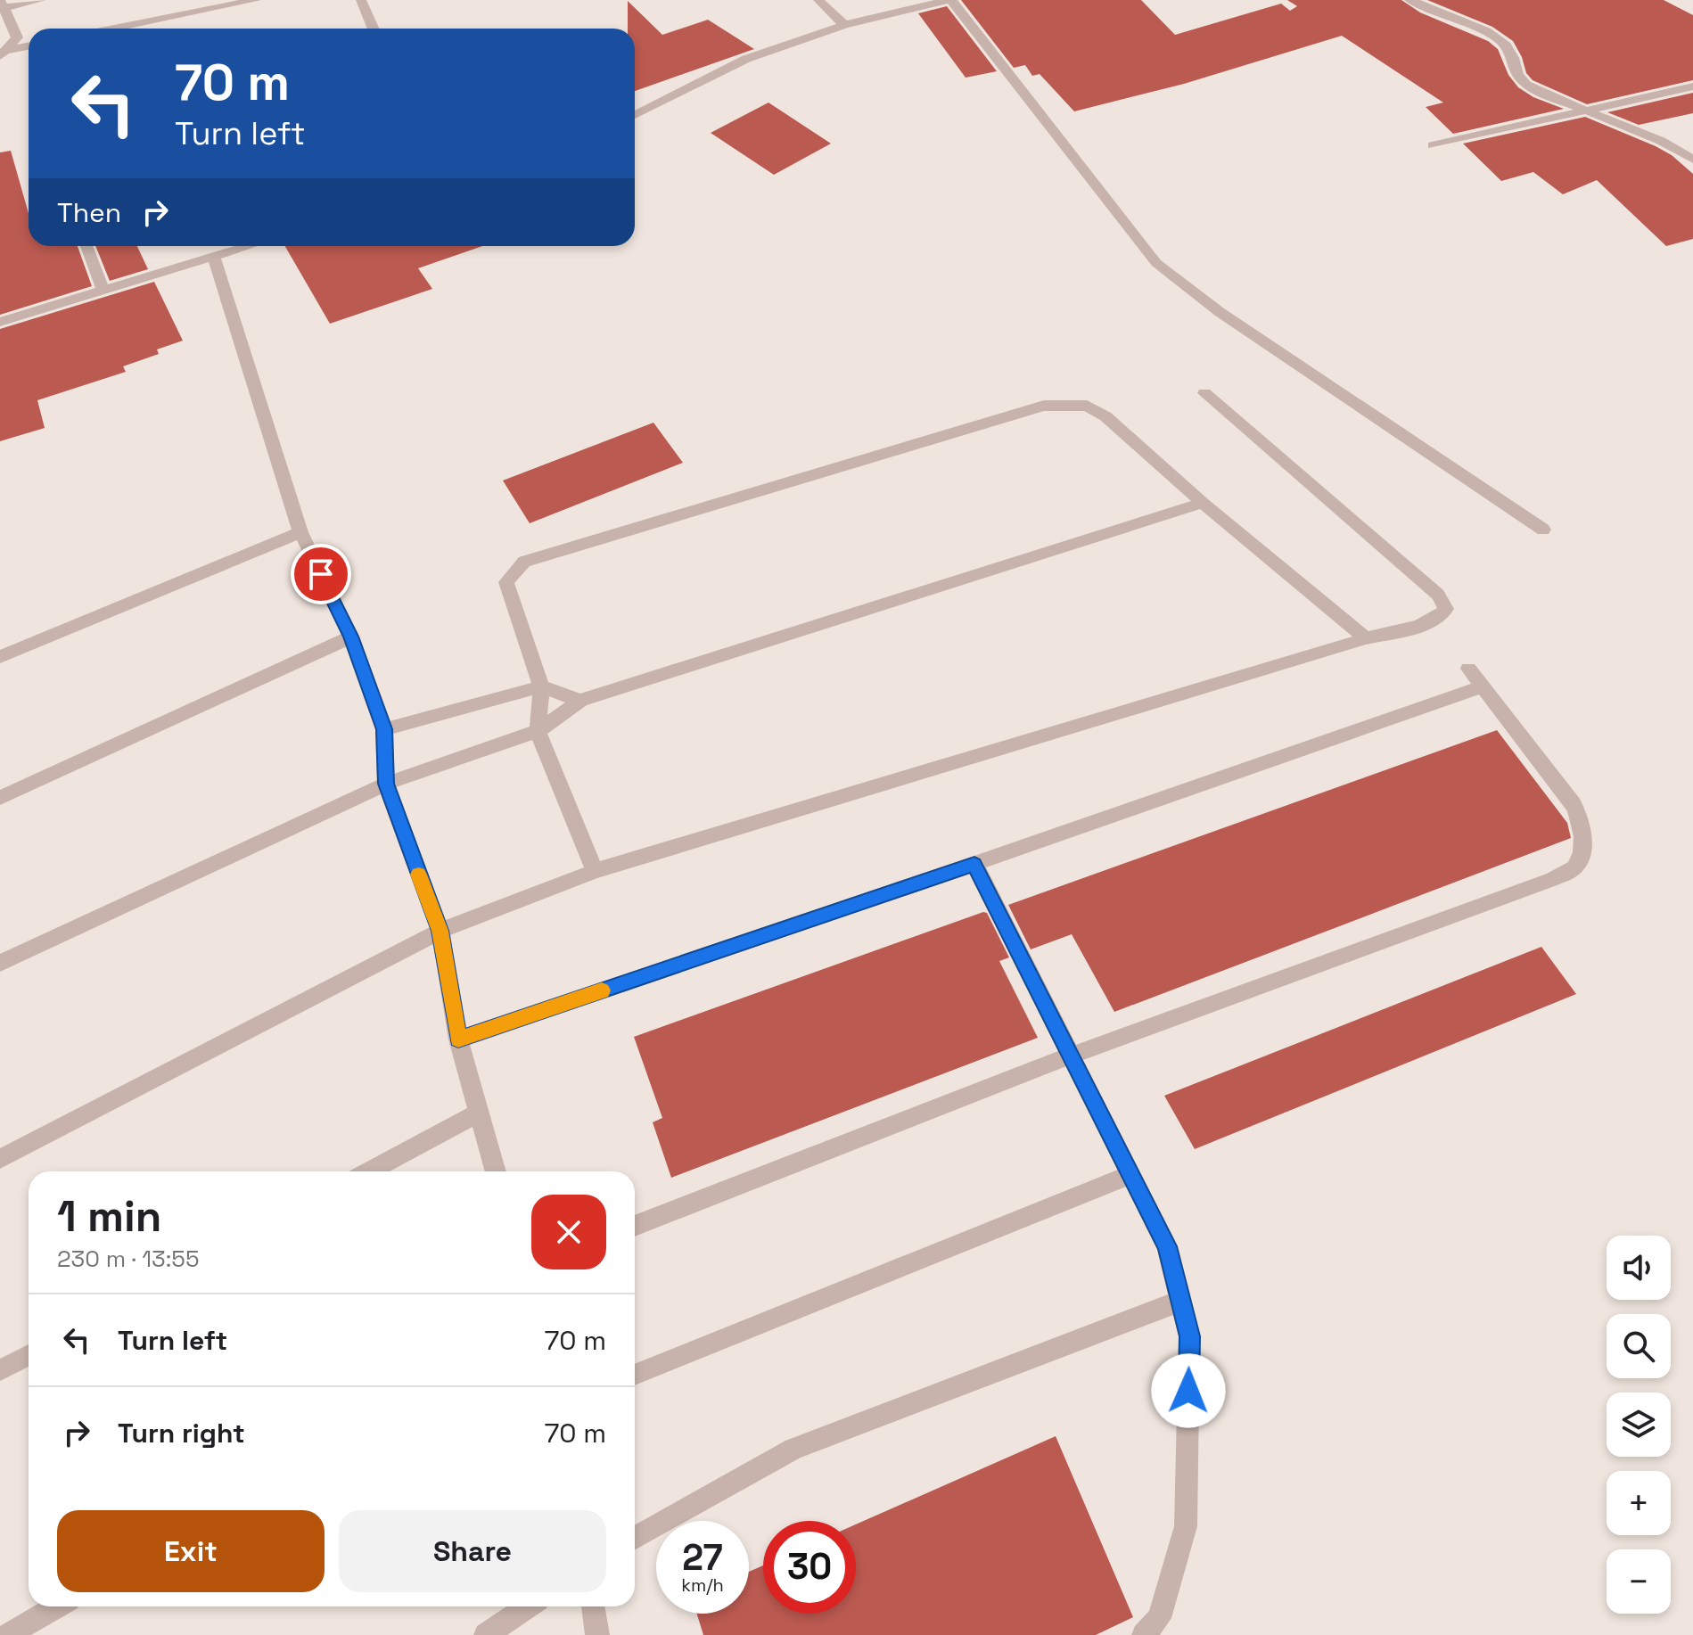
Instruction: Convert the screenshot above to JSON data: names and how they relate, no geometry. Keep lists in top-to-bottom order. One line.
{"page":{"turn":["70 m","Turn left"],"then":"Then","heading":["1 min","230 m · 13:55"],"map_buttons":["+","−"],"list":[{"name":"Turn left","value":"70 m"},{"name":"Turn right","value":"70 m"}],"buttons":["Exit","Share"],"speed":"27 km/h","limit":"30"}}
